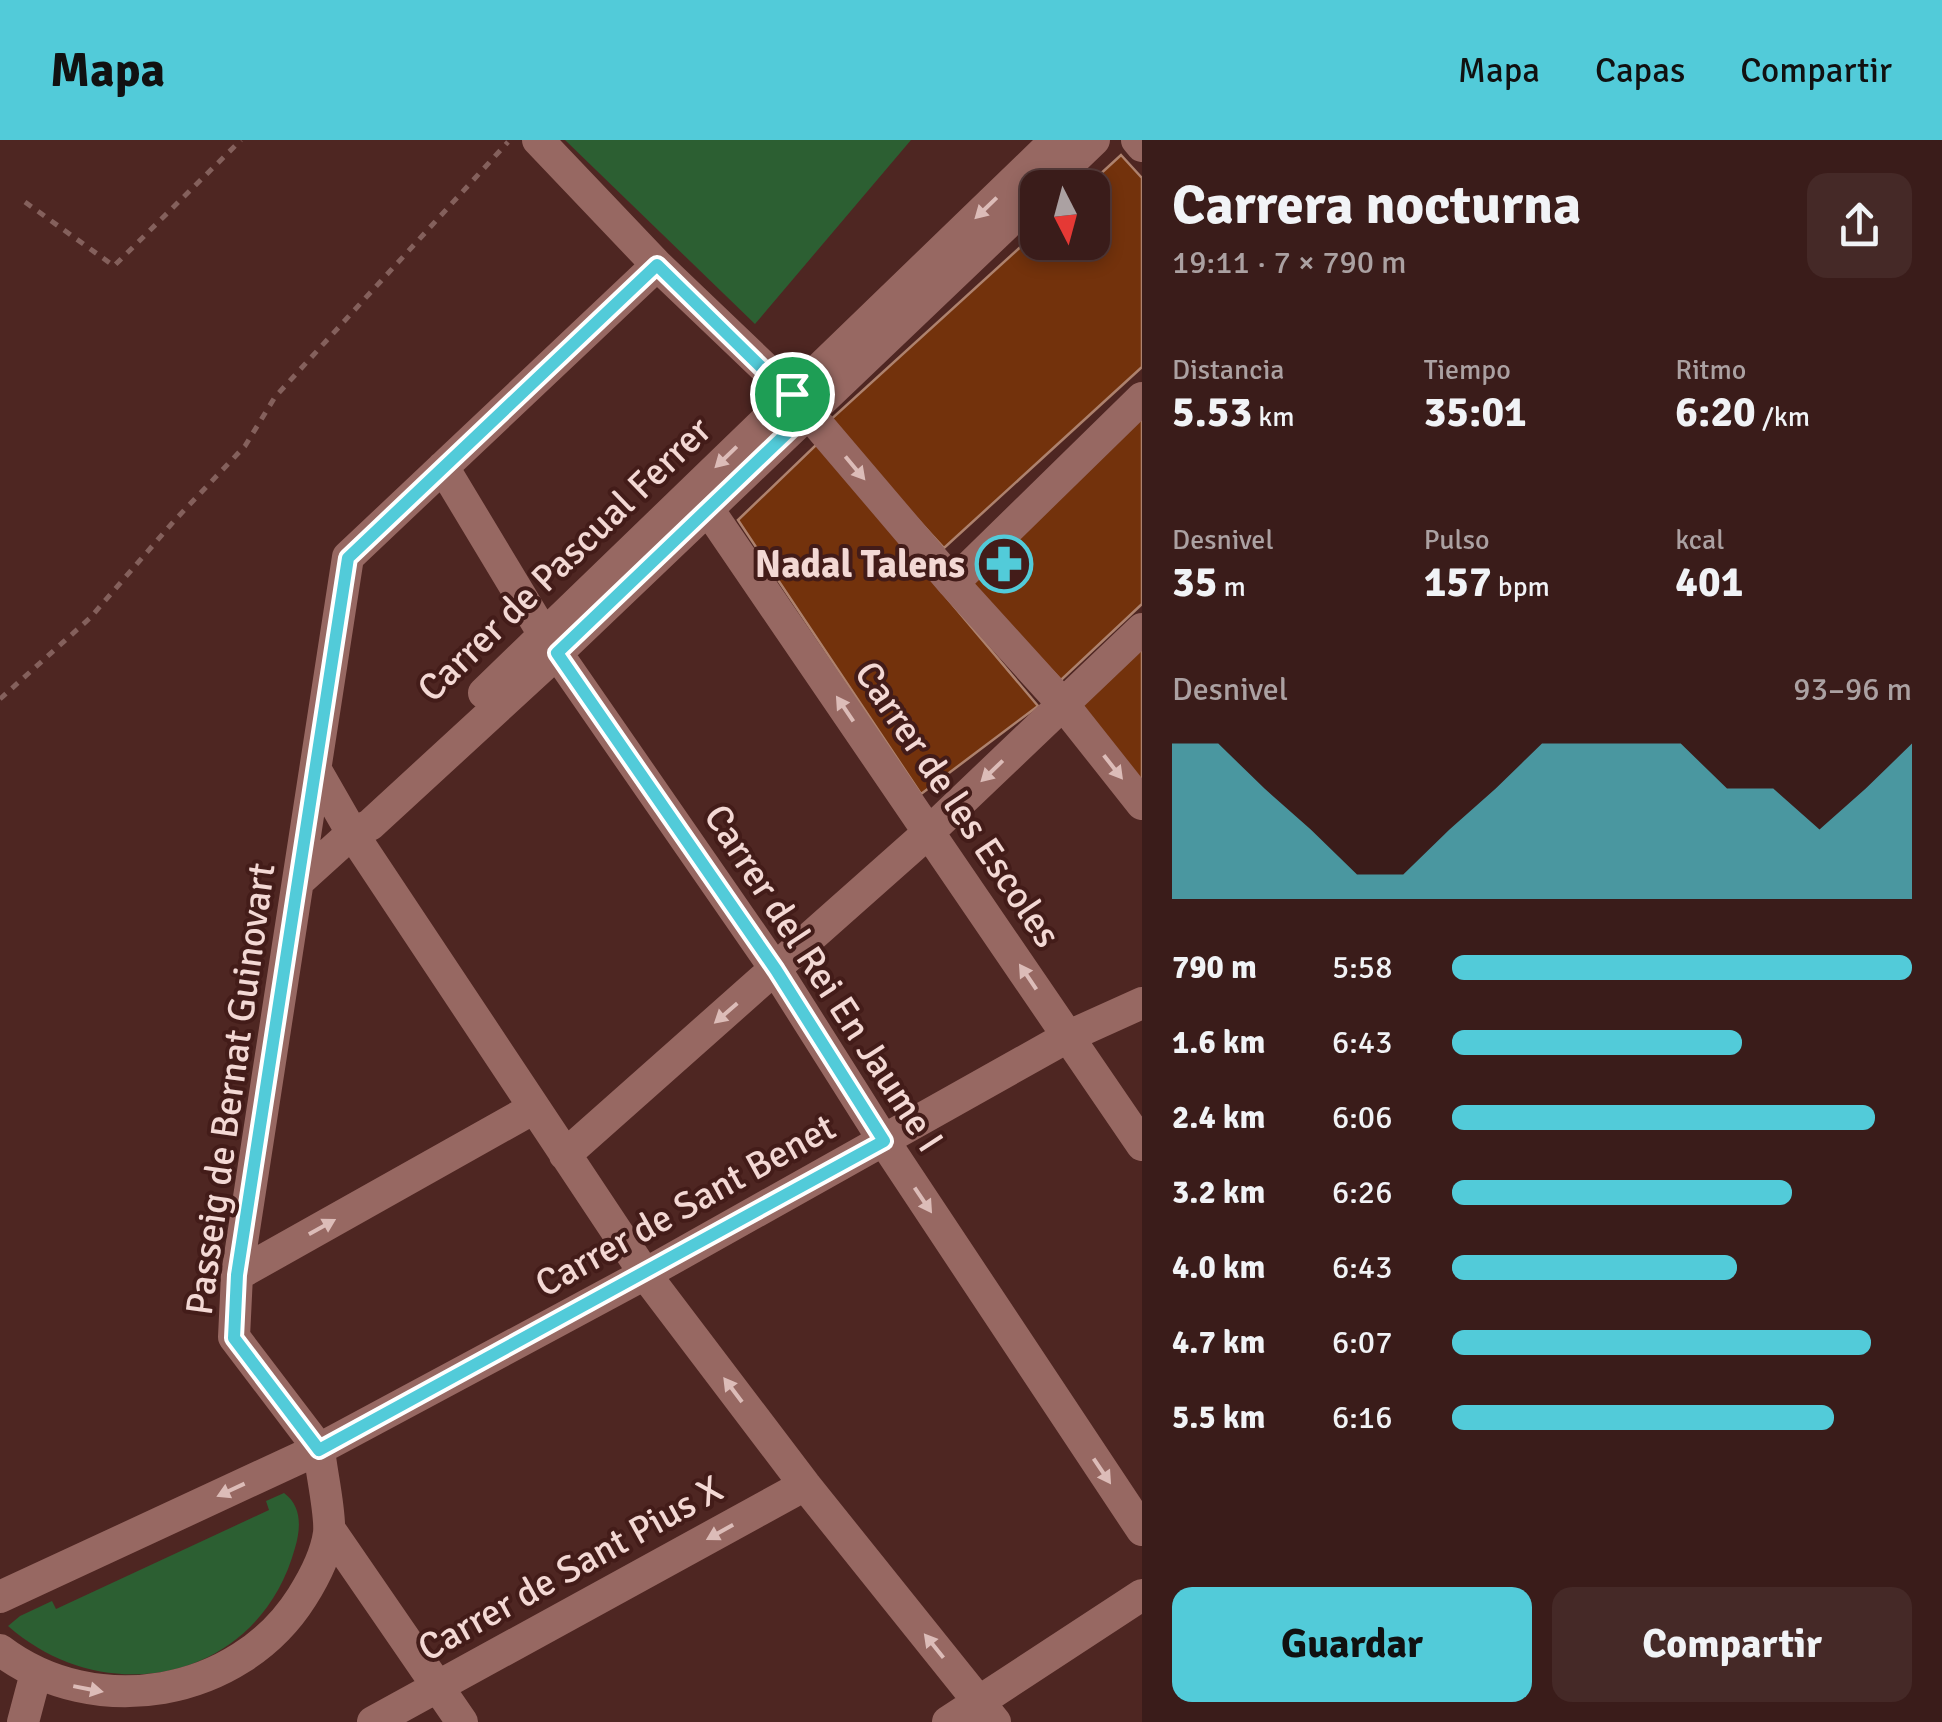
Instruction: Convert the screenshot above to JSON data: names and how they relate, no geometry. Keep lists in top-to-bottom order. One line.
{"streets":{"street":["Carrer de Pascual Ferrer","Carrer de les Escoles","Carrer del Rei En Jaume I","Passeig de Bernat Guinovart","Carrer de Sant Benet","Carrer de Sant Pius X"]},"crossings":[["Carrer de Pascual Ferrer","Carrer de les Escoles"],["Carrer de Pascual Ferrer","Carrer del Rei En Jaume I"],["Carrer de Pascual Ferrer","Passeig de Bernat Guinovart"],["Carrer de les Escoles","Carrer de Sant Benet"],["Carrer del Rei En Jaume I","Passeig de Bernat Guinovart"],["Carrer del Rei En Jaume I","Carrer de Sant Benet"],["Passeig de Bernat Guinovart","Carrer de Sant Benet"]],"one_way":["Carrer de Sant Pius X"],"places":{"pharmacy":["Nadal Talens"]},"north":"bottom","page":{"header":"Mapa","nav":["Mapa","Capas","Compartir"],"heading":["Carrera nocturna","19:11 · 7 × 790 m"],"stats":[["Distancia","5.53 km"],["Tiempo","35:01"],["Ritmo","6:20 /km"],["Desnivel","35 m"],["Pulso","157 bpm"],["kcal","401"]],"chart":["Desnivel","93–96 m"],"list":[{"name":"790 m","note":"5:58"},{"name":"1.6 km","note":"6:43"},{"name":"2.4 km","note":"6:06"},{"name":"3.2 km","note":"6:26"},{"name":"4.0 km","note":"6:43"},{"name":"4.7 km","note":"6:07"},{"name":"5.5 km","note":"6:16"}],"buttons":["Guardar","Compartir"]}}
